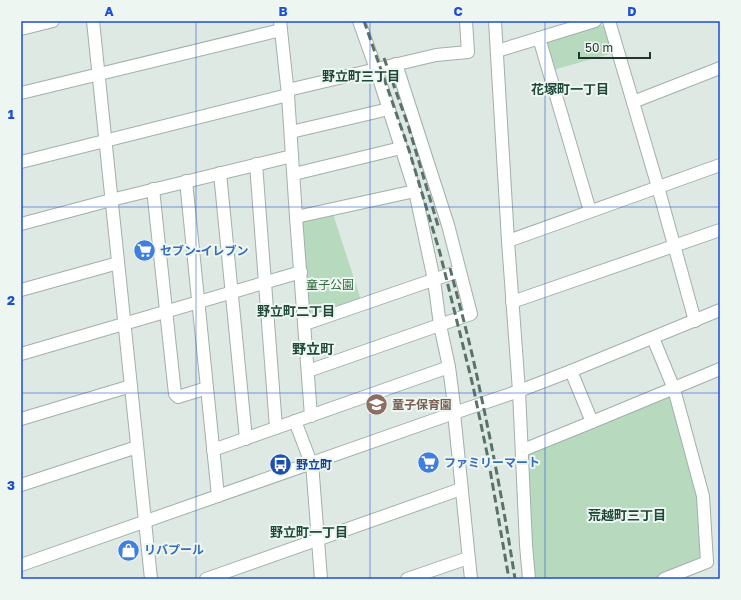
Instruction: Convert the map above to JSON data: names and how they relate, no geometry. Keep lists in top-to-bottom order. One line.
{"districts":["野立町三丁目","花塚町一丁目","野立町二丁目","野立町","荒越町三丁目","野立町一丁目"],"parks":["童子公園"],"places":{"supermarket":["セブン-イレブン","ファミリーマート"],"school or university":["童子保育園"],"bus stop":["野立町"],"shop":["リバプール"]},"scale_bar":"50 m","grid":{"columns":["A","B","C","D"],"rows":["1","2","3"]}}
